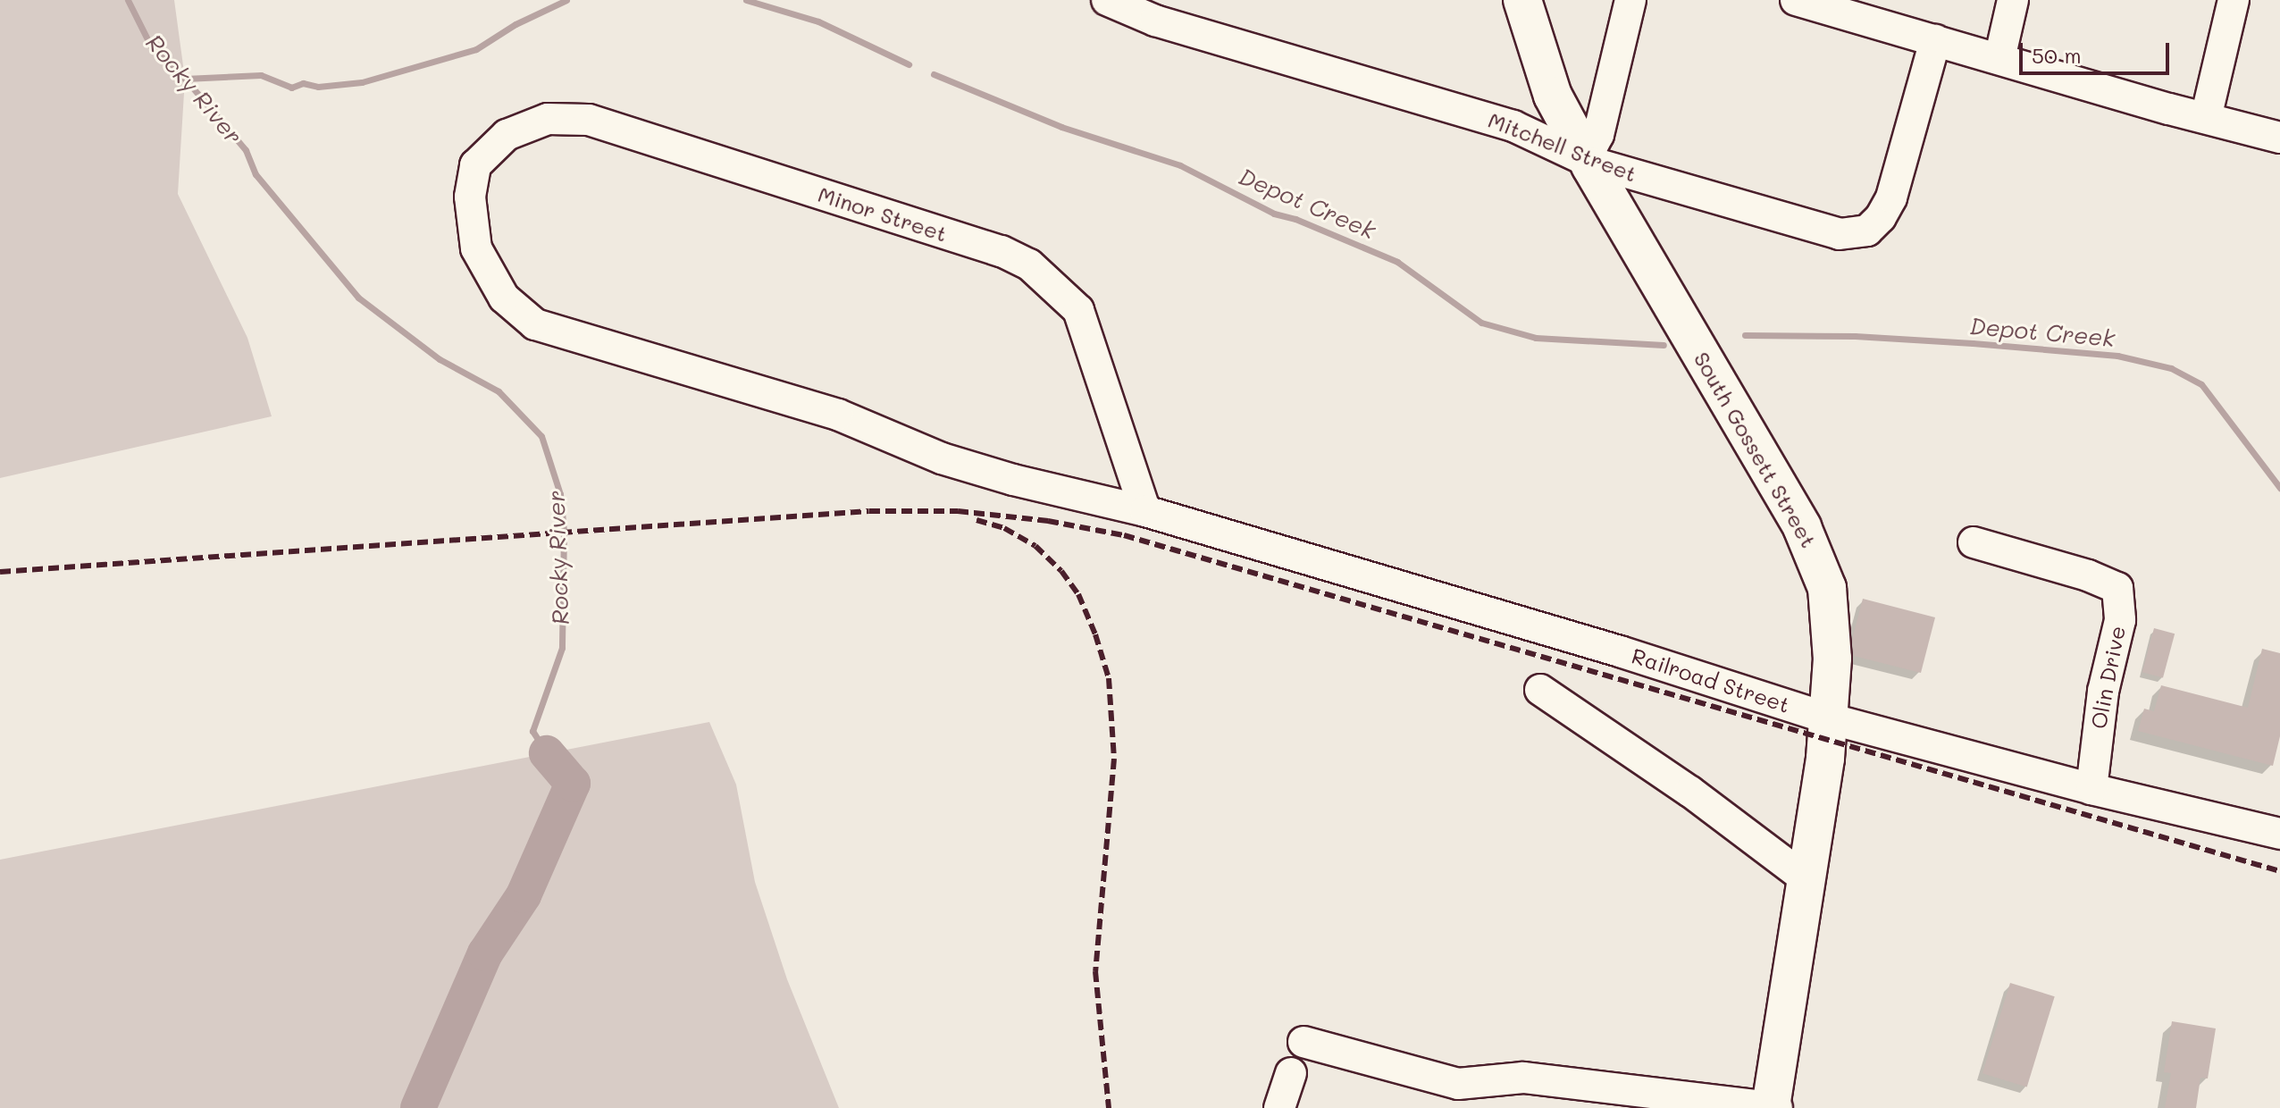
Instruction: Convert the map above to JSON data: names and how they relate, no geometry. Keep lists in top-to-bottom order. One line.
{"streets":{"main road":["South Gossett Street"],"street":["Mitchell Street","Minor Street","Olin Drive","Railroad Street"]},"crossings":[["Mitchell Street","South Gossett Street"],["Minor Street","Railroad Street"],["South Gossett Street","Railroad Street"],["Olin Drive","Railroad Street"]],"water":["Rocky River","Depot Creek"],"scale_bar":"50 m"}
